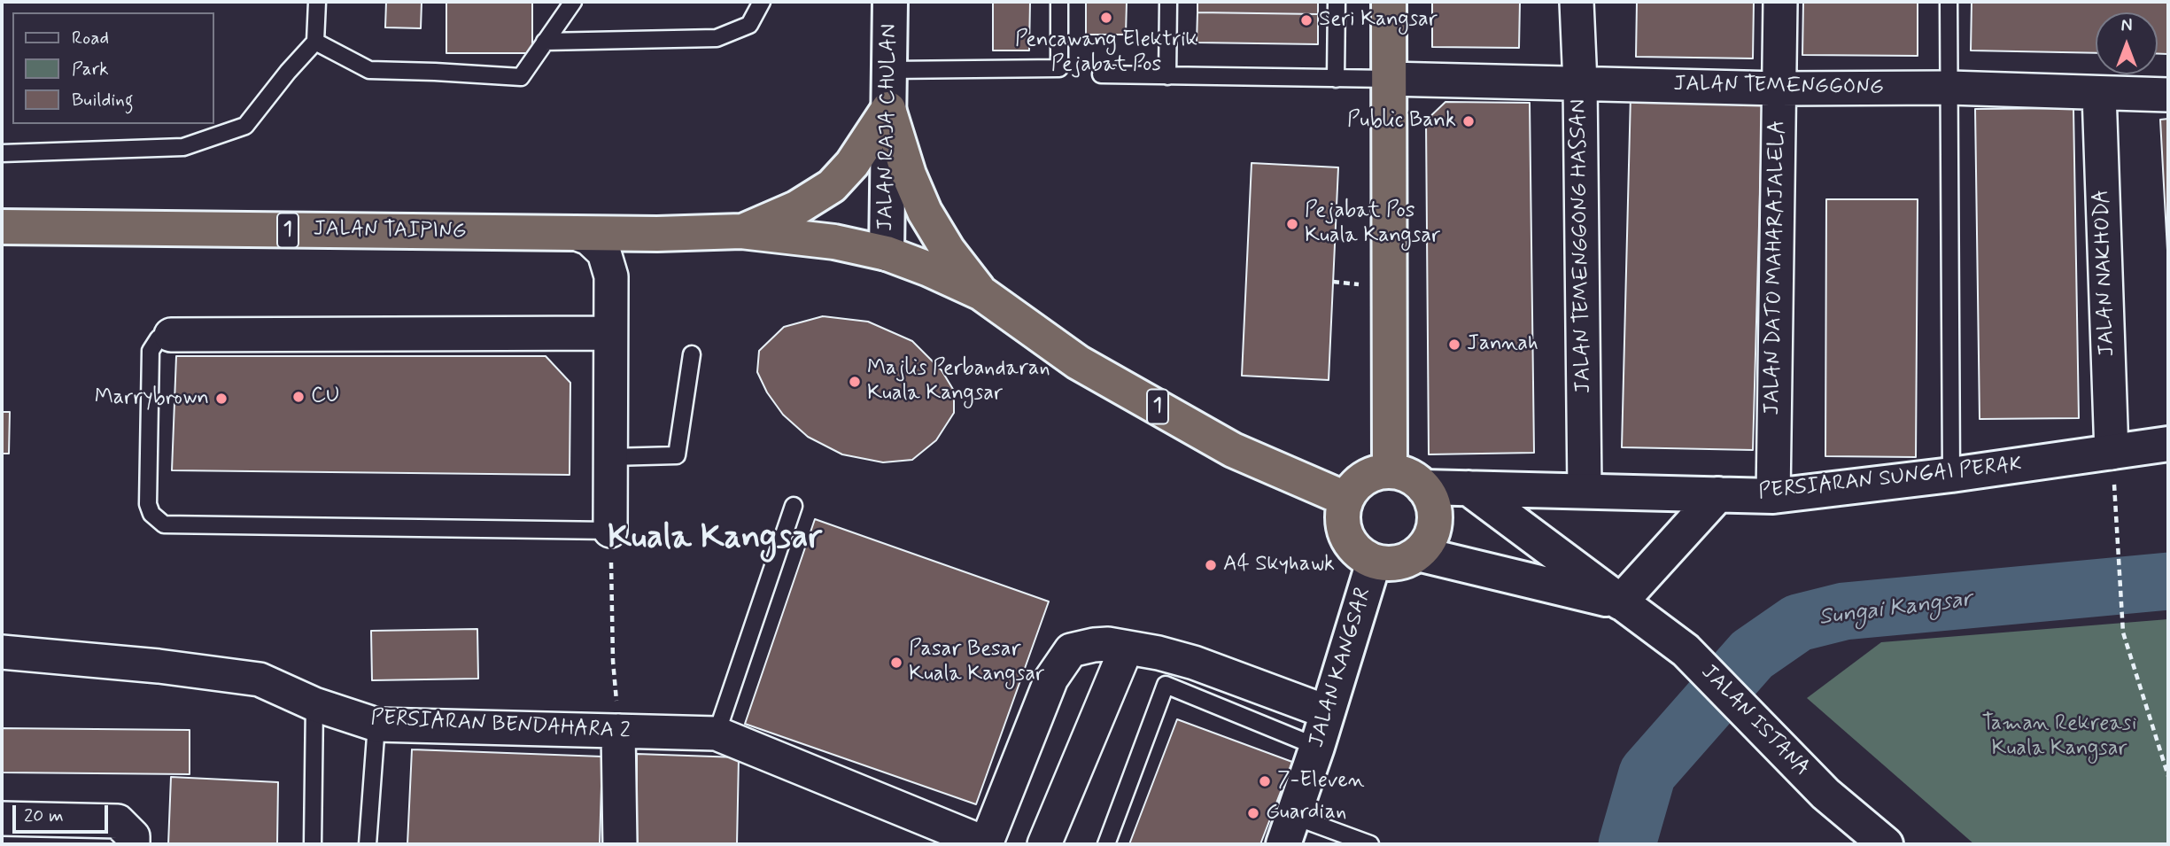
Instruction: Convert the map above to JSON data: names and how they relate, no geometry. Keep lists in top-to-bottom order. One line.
{"streets":{"highway":["1","JALAN TAIPING"],"street":["JALAN TEMENGGONG","JALAN RAJA CHULAN","JALAN TEMENGGONG HASSAN","JALAN DATO MAHARAJALELA","JALAN NAKHODA","PERSIARAN SUNGAI PERAK","JALAN KANGSAR","JALAN ISTANA","PERSIARAN BENDAHARA 2"]},"crossings":[["JALAN TEMENGGONG","JALAN TEMENGGONG HASSAN"],["JALAN TEMENGGONG","JALAN DATO MAHARAJALELA"],["JALAN TEMENGGONG","JALAN NAKHODA"],["JALAN RAJA CHULAN","1"],["1","JALAN TAIPING"],["1","JALAN KANGSAR"],["1","JALAN ISTANA"],["JALAN TEMENGGONG HASSAN","PERSIARAN SUNGAI PERAK"],["JALAN DATO MAHARAJALELA","PERSIARAN SUNGAI PERAK"],["JALAN NAKHODA","PERSIARAN SUNGAI PERAK"],["PERSIARAN SUNGAI PERAK","JALAN ISTANA"],["JALAN KANGSAR","JALAN ISTANA"]],"districts":["Kuala Kangsar"],"water":["Sungai Kangsar"],"parks":["Taman Rekreasi Kuala Kangsar"],"places":["Pencawang Elektrik Pejabat Pos","Seri Kangsar","Public Bank","Pejabat Pos Kuala Kangsar","Jannah","Majlis Perbandaran Kuala Kangsar","CU","Marrybrown","A4 Skyhawk","Pasar Besar Kuala Kangsar","7-Eleven","Guardian"],"legend":["Road","Park","Building"],"scale_bar":"20 m","north":"top"}
